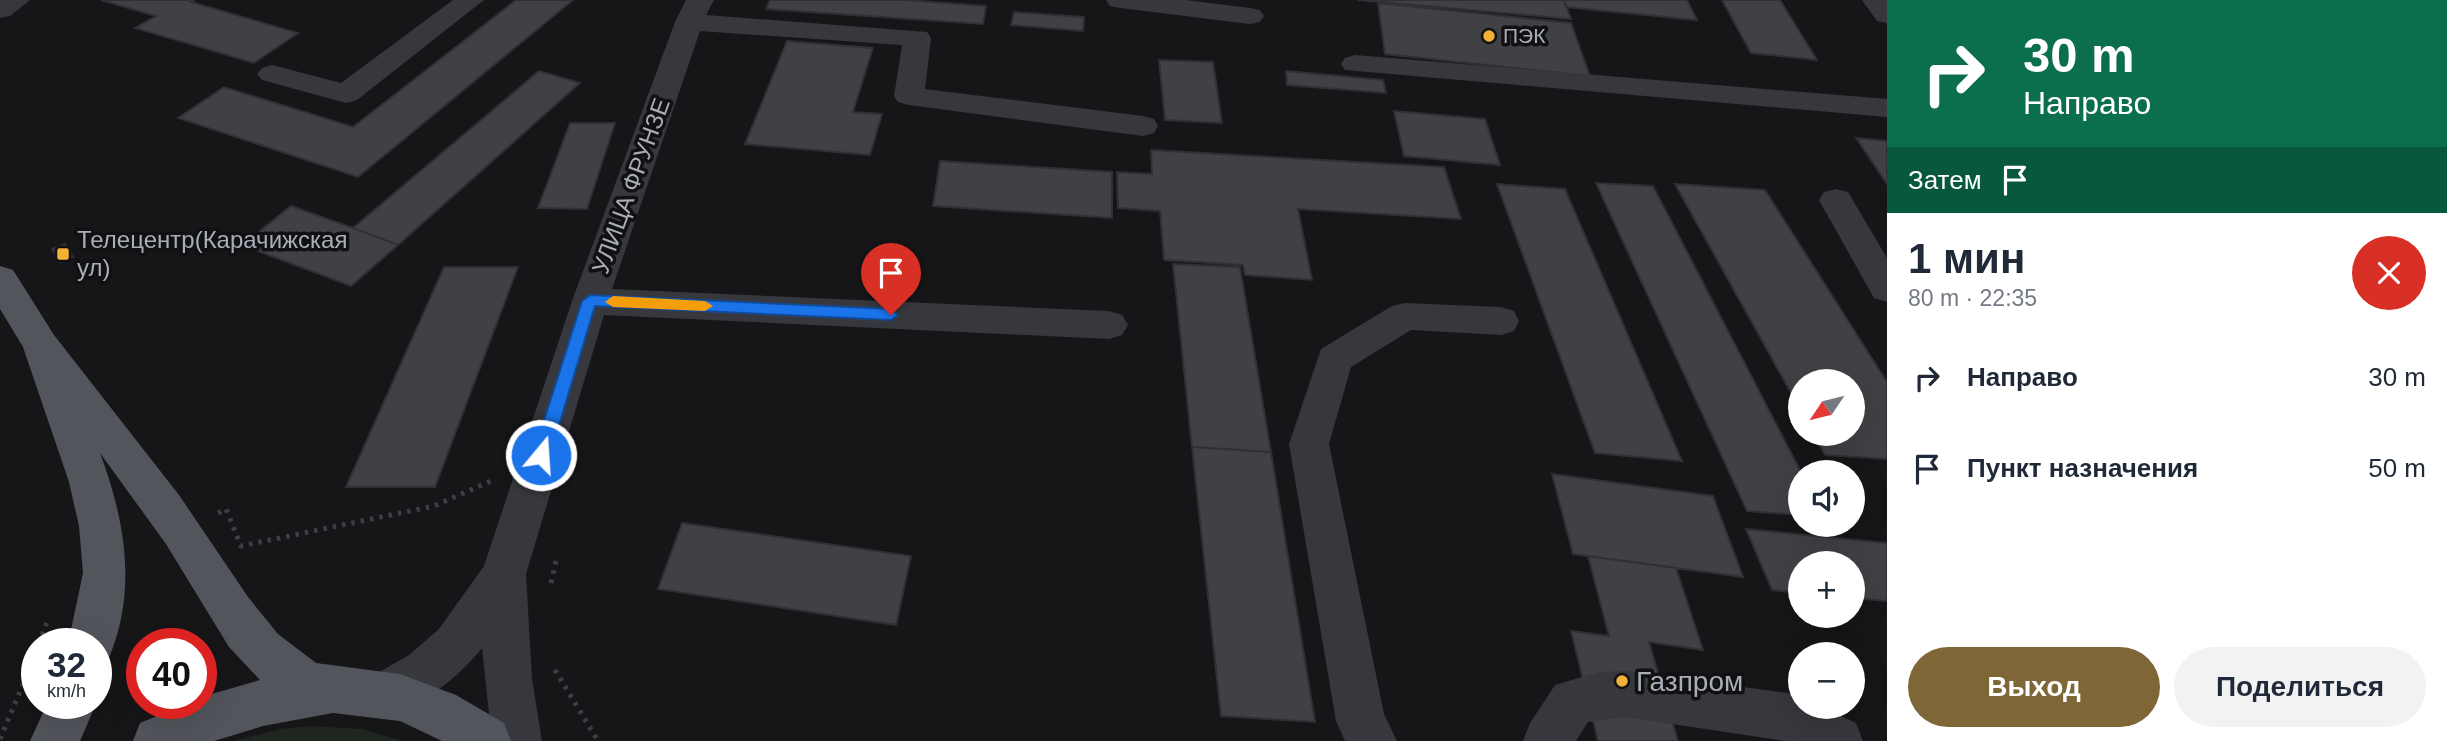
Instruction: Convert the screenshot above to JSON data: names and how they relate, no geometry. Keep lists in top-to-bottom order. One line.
{"streets":{"street":["УЛИЦА ФРУНЗЕ"]},"places":{"other":["ПЭК","Газпром"],"transit":["Телецентр(Карачижская ул)"]},"north":"bottom left","page":{"turn":["30 m","Направо"],"then":"Затем","heading":["1 мин","80 m · 22:35"],"list":[{"name":"Направо","value":"30 m"},{"name":"Пункт назначения","value":"50 m"}],"map_buttons":["+","−"],"speed":"32 km/h","limit":"40","buttons":["Выход","Поделиться"]}}
